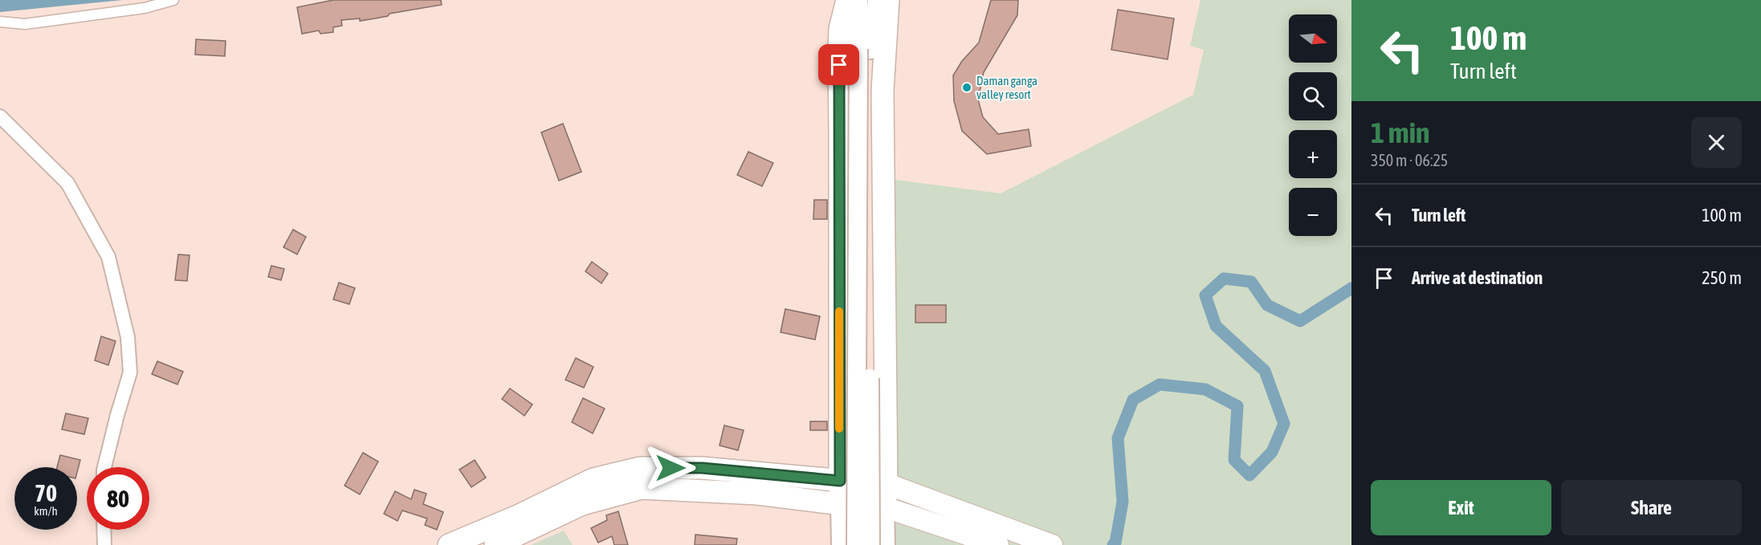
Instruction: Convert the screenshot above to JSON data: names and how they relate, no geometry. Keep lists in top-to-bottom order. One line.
{"places":["Daman ganga valley resort"],"north":"right","page":{"turn":["100 m","Turn left"],"map_buttons":["+","−"],"heading":["1 min","350 m · 06:25"],"list":[{"name":"Turn left","value":"100 m"},{"name":"Arrive at destination","value":"250 m"}],"speed":"70 km/h","limit":"80","buttons":["Exit","Share"]}}
